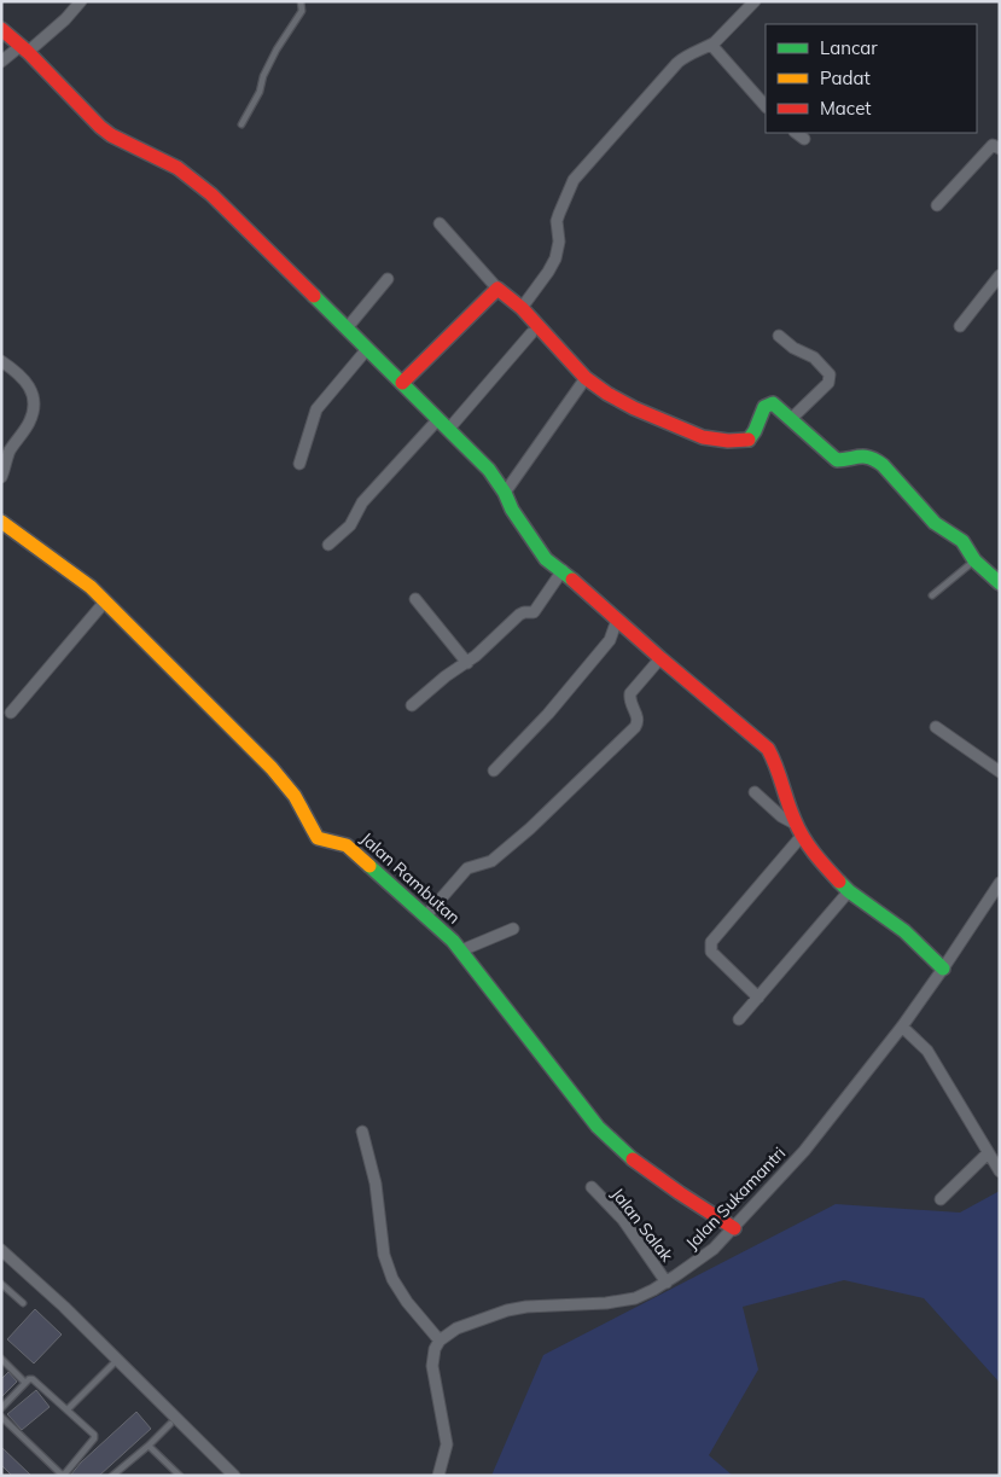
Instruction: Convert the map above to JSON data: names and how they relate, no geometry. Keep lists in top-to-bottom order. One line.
{"streets":{"street":["Jalan Rambutan","Jalan Sukamantri","Jalan Salak"]},"crossings":[["Jalan Rambutan","Jalan Sukamantri"],["Jalan Sukamantri","Jalan Salak"]],"legend":["Lancar","Padat","Macet"]}
